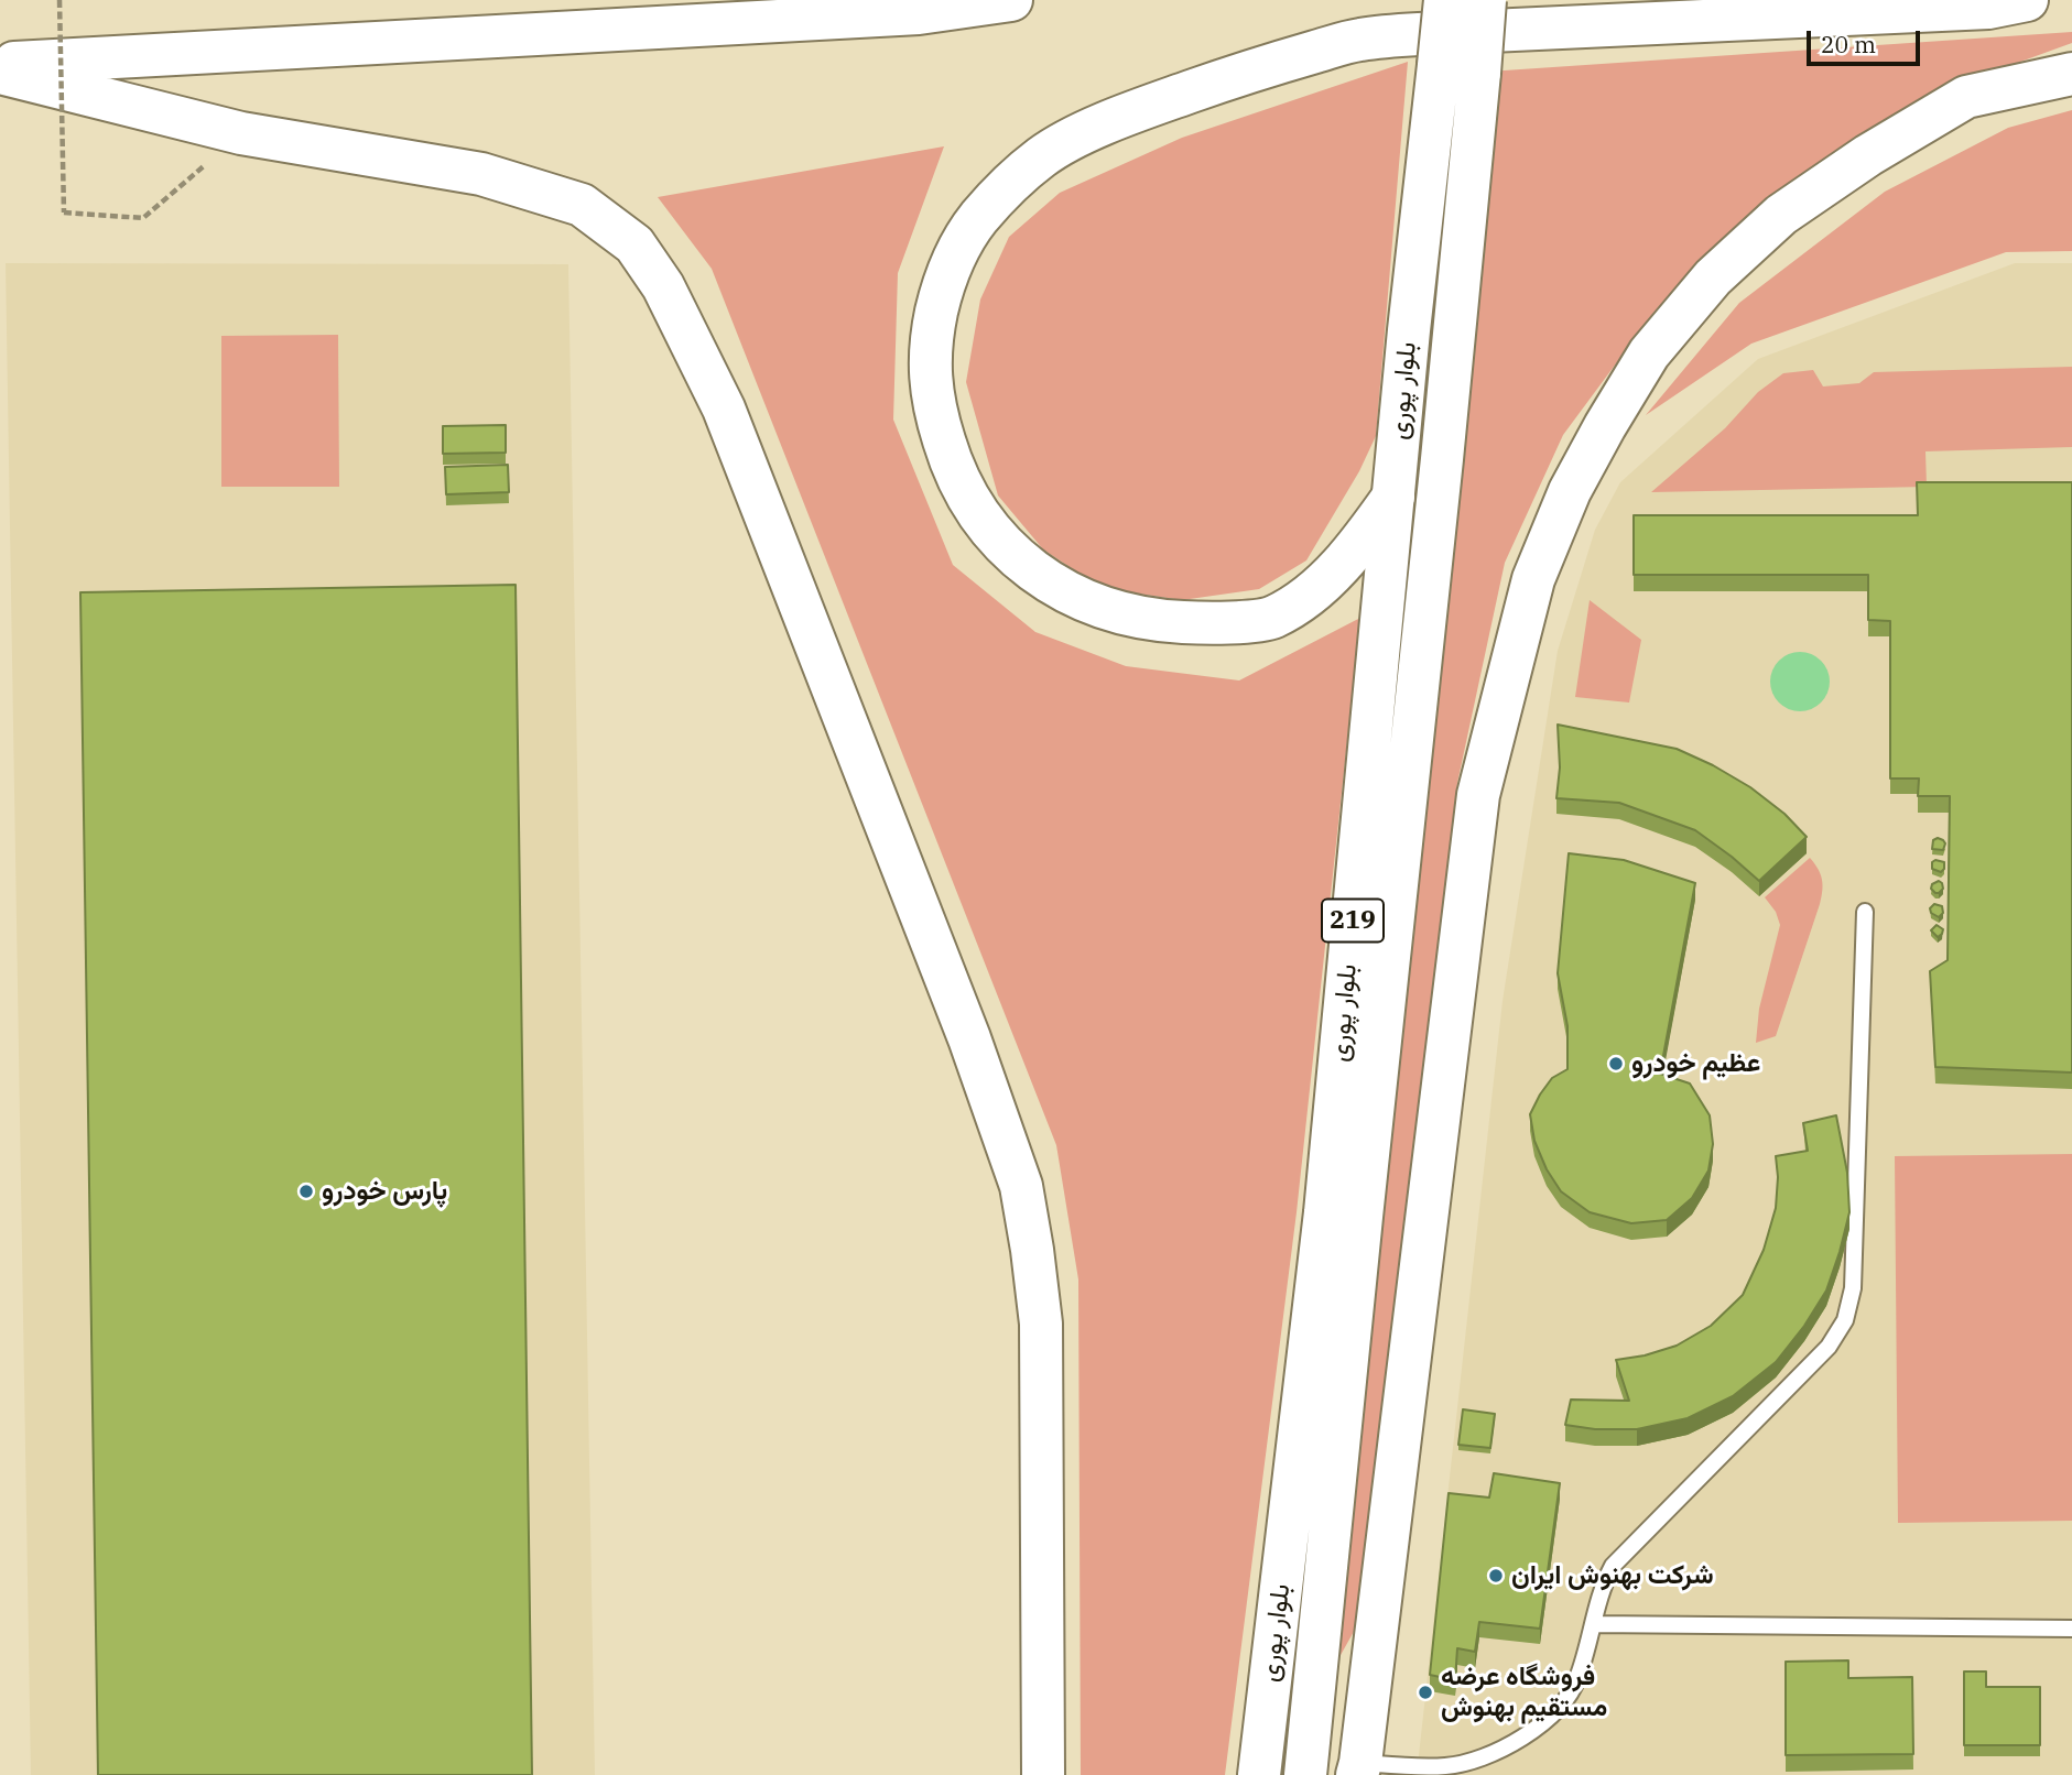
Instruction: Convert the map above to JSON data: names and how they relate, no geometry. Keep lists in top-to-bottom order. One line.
{"streets":{"main road":["بلوار پوری","219"]},"places":["عظیم خودرو","پارس خودرو","شرکت بهنوش ایران","فروشگاه عرضه مستقیم بهنوش"],"scale_bar":"20 m"}
